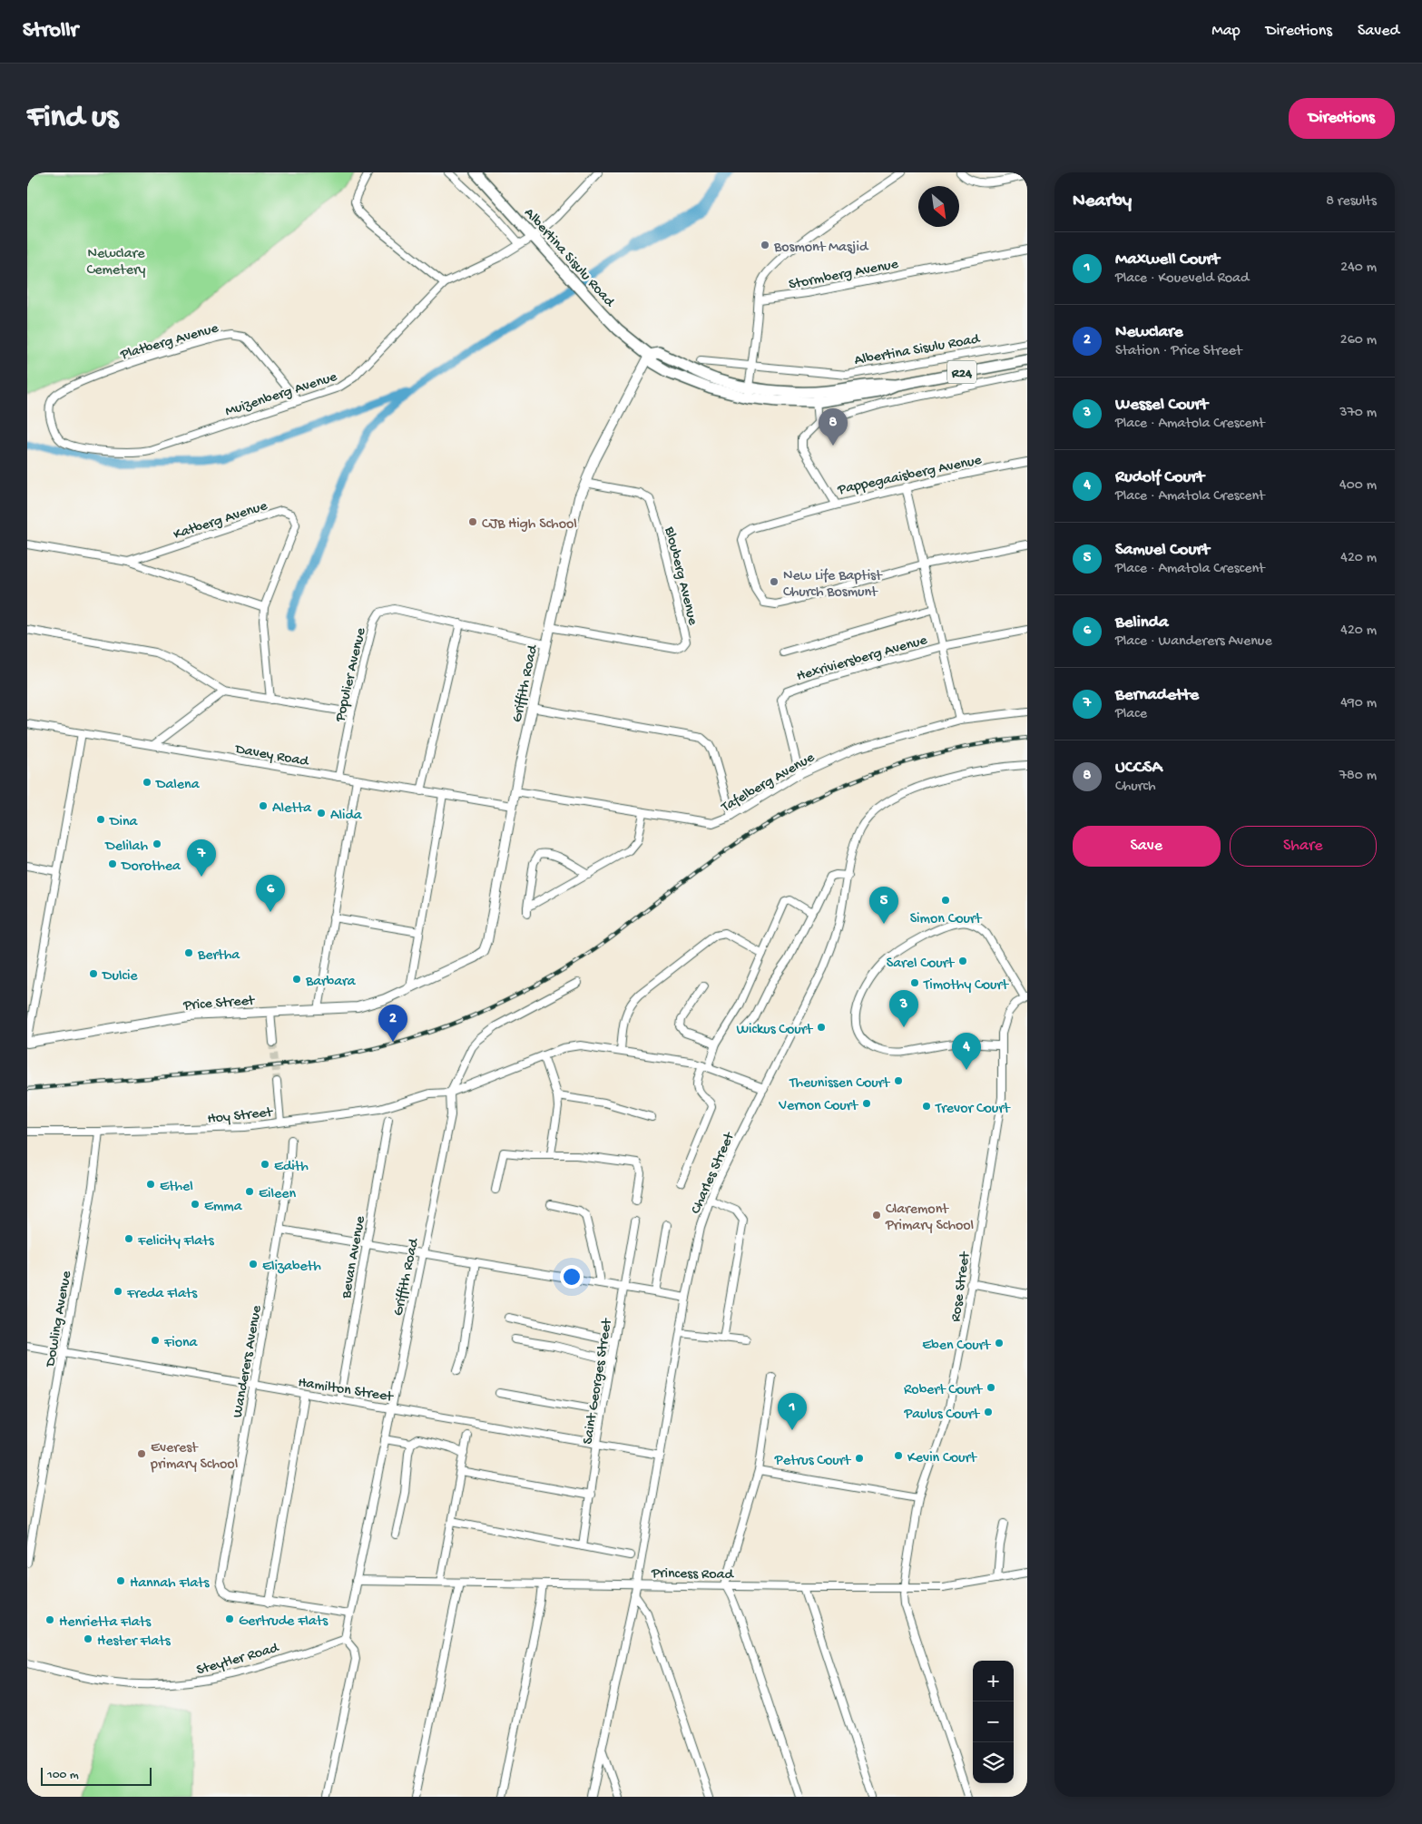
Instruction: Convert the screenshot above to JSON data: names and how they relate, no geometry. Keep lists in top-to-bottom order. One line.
{"streets":{"main road":["Albertina Sisulu Road","R24"],"street":["Stormberg Avenue","Platberg Avenue","Muizenberg Avenue","Pappegaaisberg Avenue","Katberg Avenue","Blouberg Avenue","Hexriviersberg Avenue","Populier Avenue","Griffith Road","Davey Road","Tafelberg Avenue","Price Street","Hoy Street","Charles Street","Bevan Avenue","Rose Street","Dowling Avenue","Wanderers Avenue","Saint Georges Street","Hamilton Street","Princess Road","Steytler Road"]},"crossings":[["Albertina Sisulu Road","Muizenberg Avenue"],["Albertina Sisulu Road","Griffith Road"],["Platberg Avenue","Muizenberg Avenue"],["Blouberg Avenue","Griffith Road"],["Hexriviersberg Avenue","Tafelberg Avenue"],["Populier Avenue","Griffith Road"],["Populier Avenue","Davey Road"],["Griffith Road","Davey Road"],["Griffith Road","Tafelberg Avenue"],["Griffith Road","Price Street"],["Griffith Road","Hoy Street"],["Griffith Road","Hamilton Street"],["Griffith Road","Princess Road"],["Griffith Road","Steytler Road"],["Hoy Street","Charles Street"],["Hoy Street","Dowling Avenue"],["Charles Street","Hamilton Street"],["Charles Street","Princess Road"],["Bevan Avenue","Hamilton Street"],["Rose Street","Princess Road"],["Dowling Avenue","Hamilton Street"],["Wanderers Avenue","Hamilton Street"],["Saint Georges Street","Hamilton Street"]],"parks":["Newclare Cemetery"],"places":["Bosmont Masjid","CJB High School","New Life Baptist Church Bosmunt","Dalena","Aletta","Alida","Dina","Delilah","Dorothea","Simon Court","Bertha","Sarel Court","Dulcie","Barbara","Timothy Court","Wickus Court","Theunissen Court","Vernon Court","Trevor Court","Edith","Ethel","Eileen","Emma","Claremont Primary School","Felicity Flats","Elizabeth","Freda Flats","Fiona","Eben Court","Robert Court","Paulus Court","Everest primary School","Kevin Court","Petrus Court","Hannah Flats","Gertrude Flats","Henrietta Flats","Hester Flats"],"scale_bar":"100 m","north":"bottom right","page":{"header":"Strollr","nav":["Map","Directions","Saved"],"buttons":["Directions",["Save","Share"]],"title":"Find us","heading":["Nearby","8 results"],"list":[{"mark":"1","name":"Maxwell Court","note":"Place · Koueveld Road","value":"240 m"},{"mark":"2","name":"Newclare","note":"Station · Price Street","value":"260 m"},{"mark":"3","name":"Wessel Court","note":"Place · Amatola Crescent","value":"370 m"},{"mark":"4","name":"Rudolf Court","note":"Place · Amatola Crescent","value":"400 m"},{"mark":"5","name":"Samuel Court","note":"Place · Amatola Crescent","value":"420 m"},{"mark":"6","name":"Belinda","note":"Place · Wanderers Avenue","value":"420 m"},{"mark":"7","name":"Bernadette","note":"Place","value":"490 m"},{"mark":"8","name":"UCCSA","note":"Church","value":"780 m"}],"pins":["8","7","6","5","3","2","4","1"],"map_buttons":["+","−"],"scale":"100 m"}}
